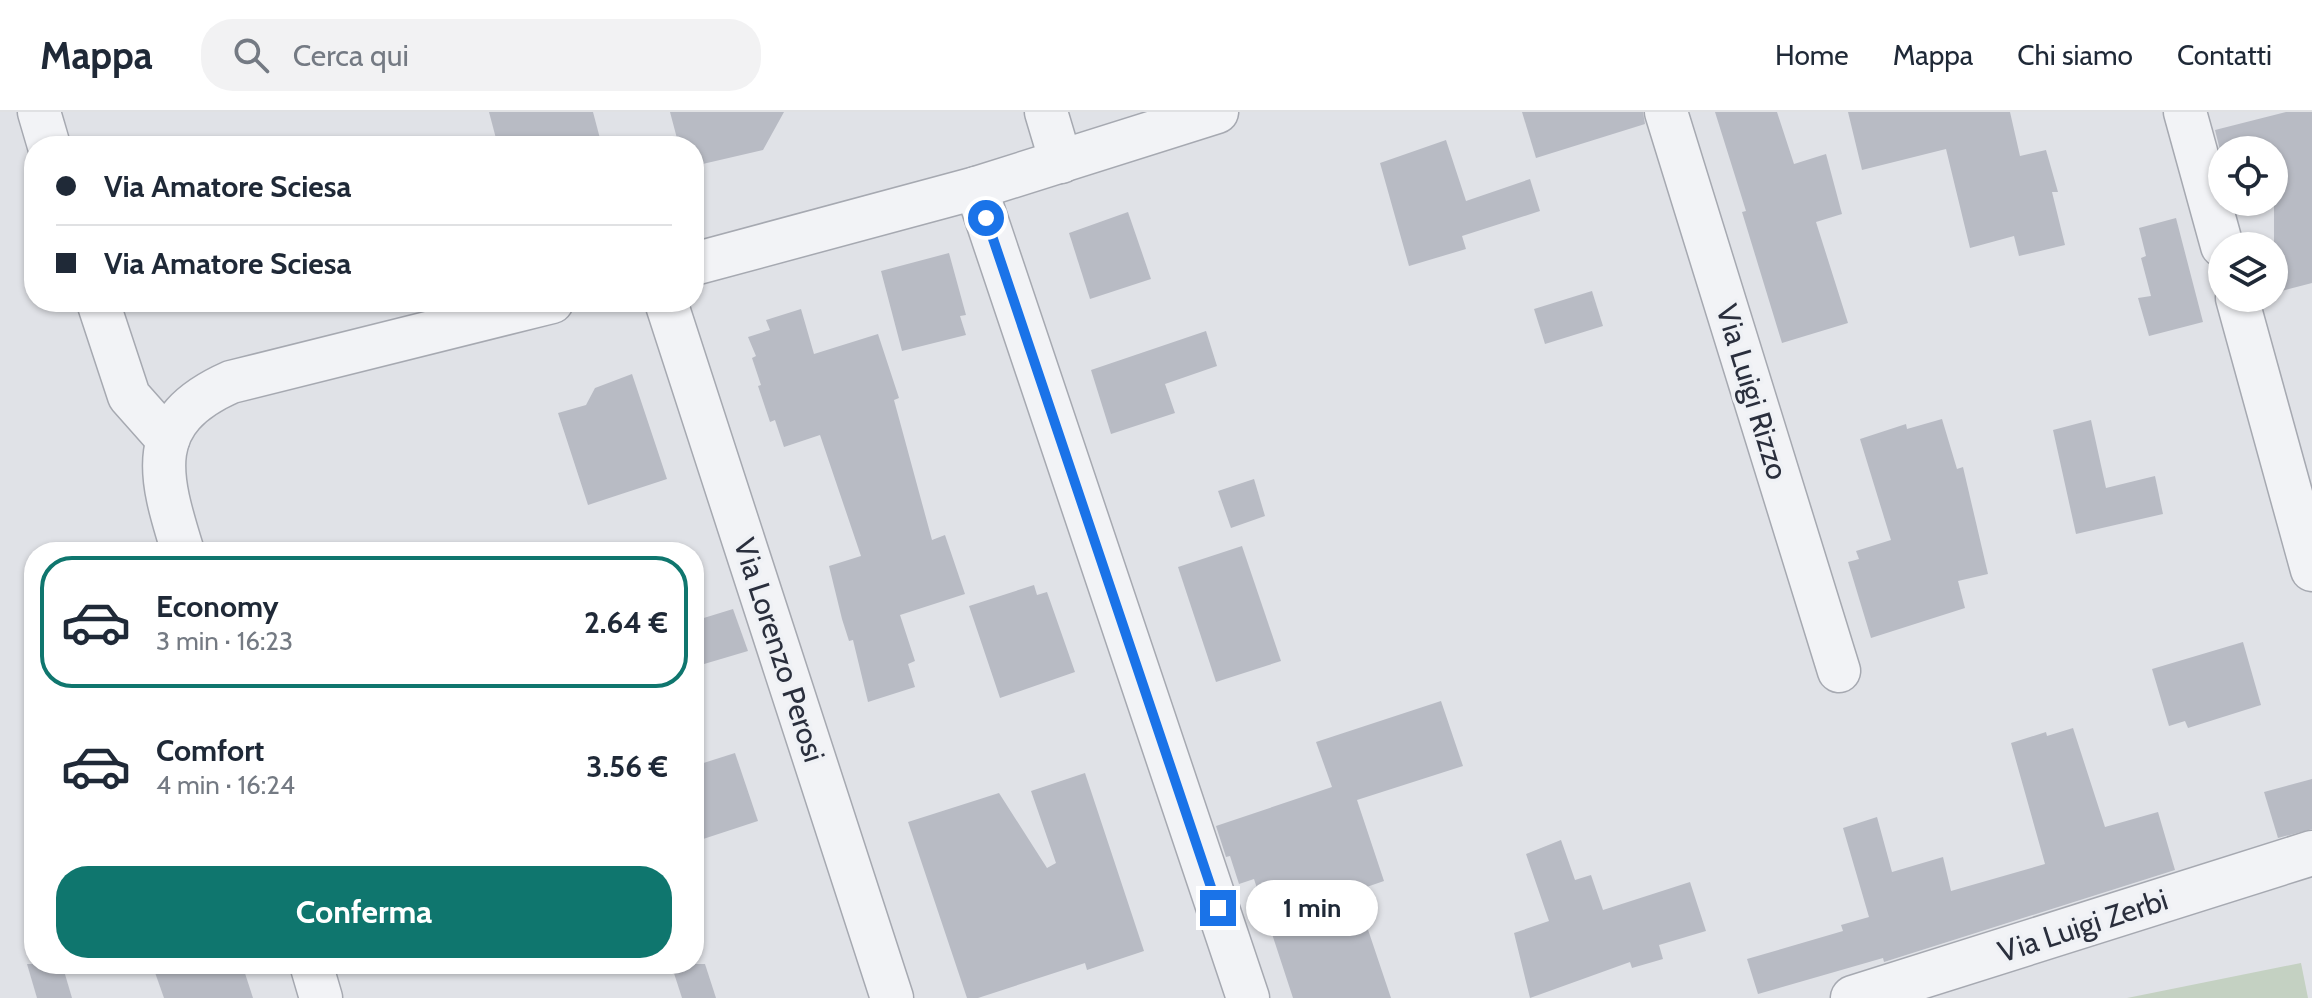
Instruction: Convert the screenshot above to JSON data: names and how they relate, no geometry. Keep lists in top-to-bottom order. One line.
{"streets":{"street":["Via Luigi Rizzo","Via Lorenzo Perosi","Via Luigi Zerbi"]},"page":{"header":"Mappa","search":"Cerca qui","nav":["Home","Mappa","Chi siamo","Contatti"],"banner":["Via Amatore Sciesa","Via Amatore Sciesa"],"list":[{"name":"Economy","note":"3 min · 16:23","value":"2.64 €"},{"name":"Comfort","note":"4 min · 16:24","value":"3.56 €"}],"buttons":"Conferma","bubble":"1 min"}}
